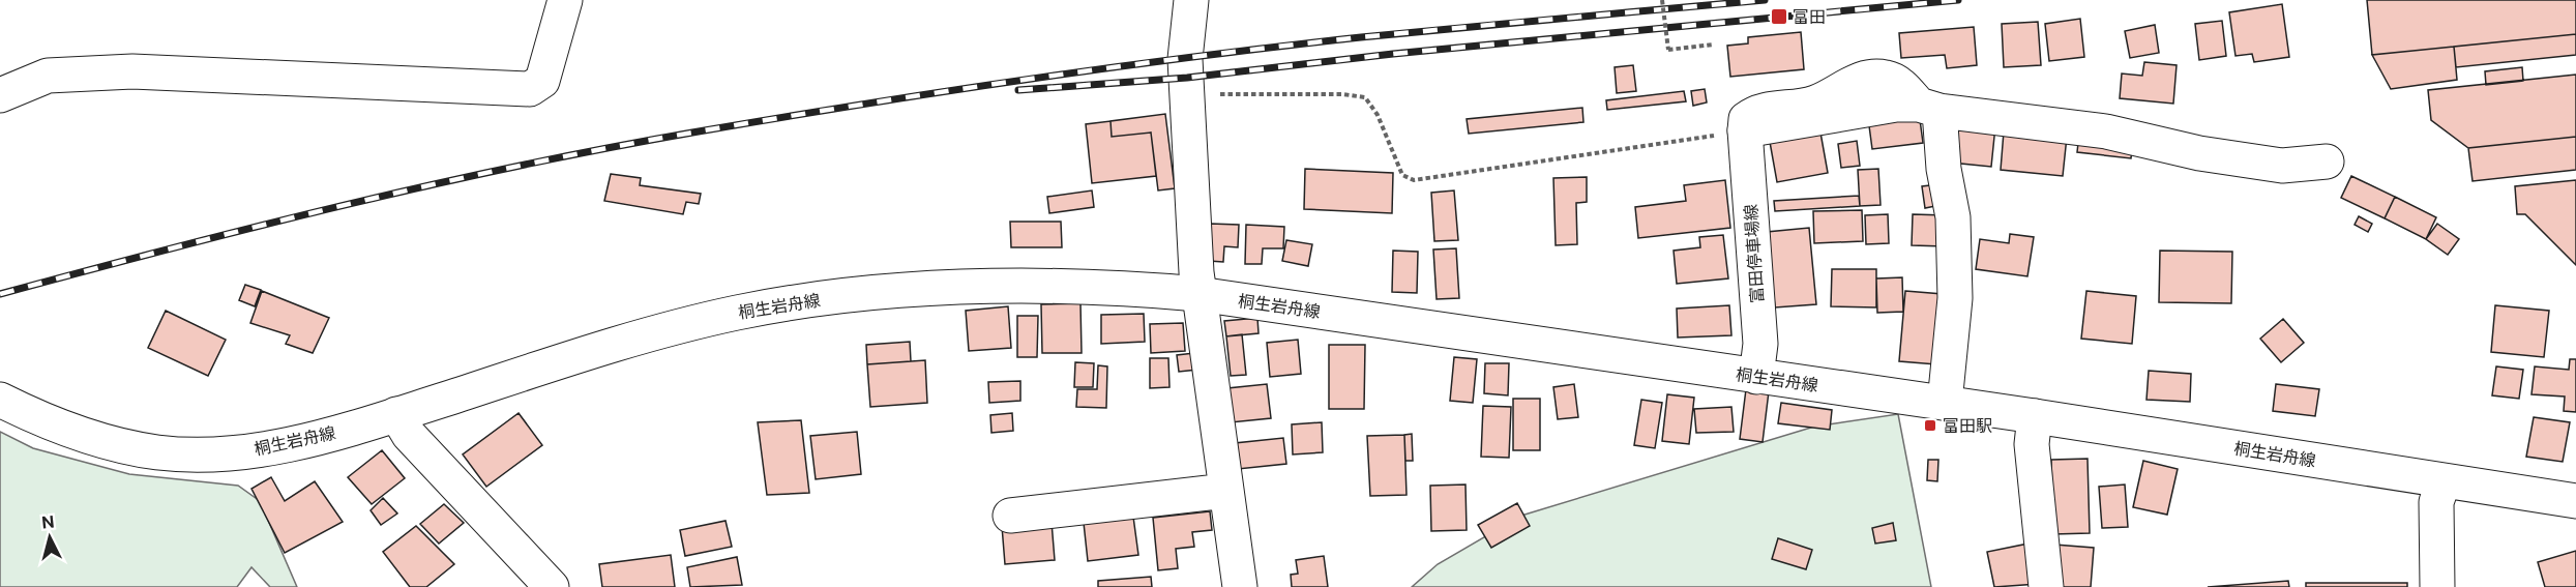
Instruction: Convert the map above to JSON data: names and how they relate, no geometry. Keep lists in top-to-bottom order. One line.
{"streets":{"main road":["富田停車場線","桐生岩舟線"]},"crossings":[["富田停車場線","桐生岩舟線"]],"places":{"transit":["富田","富田駅"]},"north":"top"}
